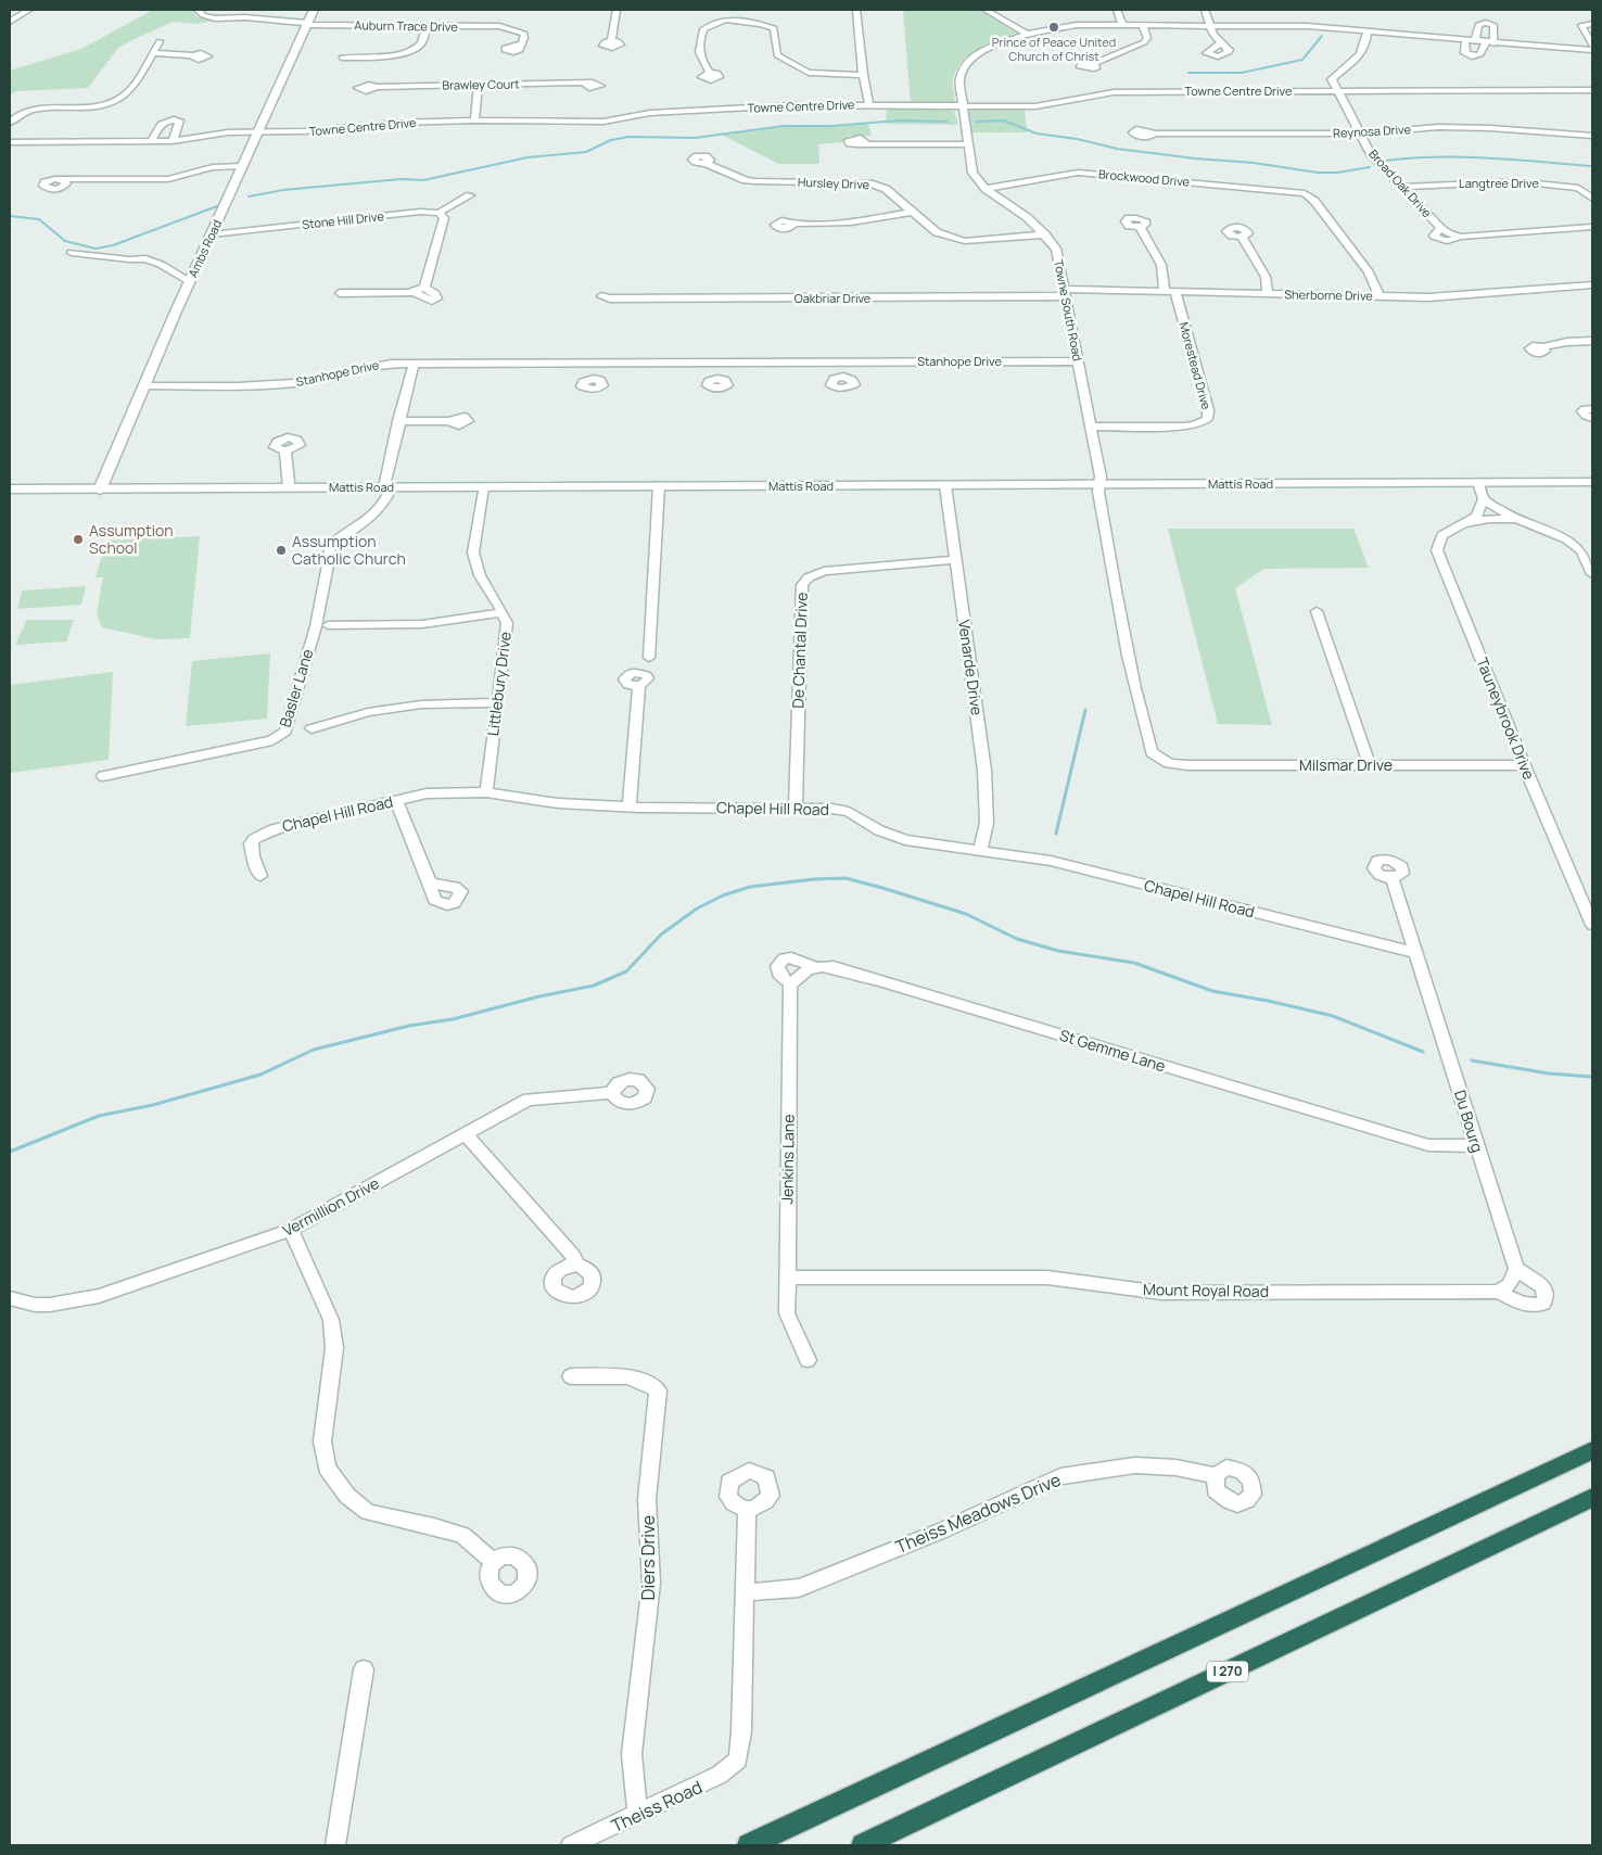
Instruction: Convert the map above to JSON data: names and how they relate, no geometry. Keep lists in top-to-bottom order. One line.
{"streets":{"highway":["I 270"],"main road":["Ambs Road","Mattis Road"],"street":["Auburn Trace Drive","Brawley Court","Towne Centre Drive","Reynosa Drive","Brockwood Drive","Hursley Drive","Broad Oak Drive","Langtree Drive","Stone Hill Drive","Sherborne Drive","Oakbriar Drive","Towne South Road","Stanhope Drive","Morestead Drive","De Chantal Drive","Venarde Drive","Littlebury Drive","Basler Lane","Tauneybrook Drive","Milsmar Drive","Chapel Hill Road","St Gemme Lane","Du Bourg","Jenkins Lane","Vermillion Drive","Mount Royal Road","Theiss Meadows Drive","Diers Drive","Theiss Road"]},"crossings":[["Auburn Trace Drive","Ambs Road"],["Towne Centre Drive","Broad Oak Drive"],["Towne Centre Drive","Ambs Road"],["Towne Centre Drive","Towne South Road"],["Reynosa Drive","Broad Oak Drive"],["Brockwood Drive","Sherborne Drive"],["Brockwood Drive","Towne South Road"],["Hursley Drive","Towne South Road"],["Broad Oak Drive","Langtree Drive"],["Stone Hill Drive","Ambs Road"],["Ambs Road","Stanhope Drive"],["Ambs Road","Mattis Road"],["Sherborne Drive","Oakbriar Drive"],["Sherborne Drive","Towne South Road"],["Sherborne Drive","Morestead Drive"],["Oakbriar Drive","Towne South Road"],["Towne South Road","Stanhope Drive"],["Towne South Road","Morestead Drive"],["Towne South Road","Mattis Road"],["Towne South Road","Milsmar Drive"],["Mattis Road","Venarde Drive"],["Mattis Road","Littlebury Drive"],["Mattis Road","Basler Lane"],["De Chantal Drive","Venarde Drive"],["De Chantal Drive","Chapel Hill Road"],["Venarde Drive","Chapel Hill Road"],["Littlebury Drive","Chapel Hill Road"],["Tauneybrook Drive","Milsmar Drive"],["Chapel Hill Road","Du Bourg"],["St Gemme Lane","Du Bourg"],["St Gemme Lane","Jenkins Lane"],["Jenkins Lane","Mount Royal Road"],["Theiss Meadows Drive","Theiss Road"],["Diers Drive","Theiss Road"]],"places":["Prince of Peace United Church of Christ","Assumption School","Assumption Catholic Church"]}
